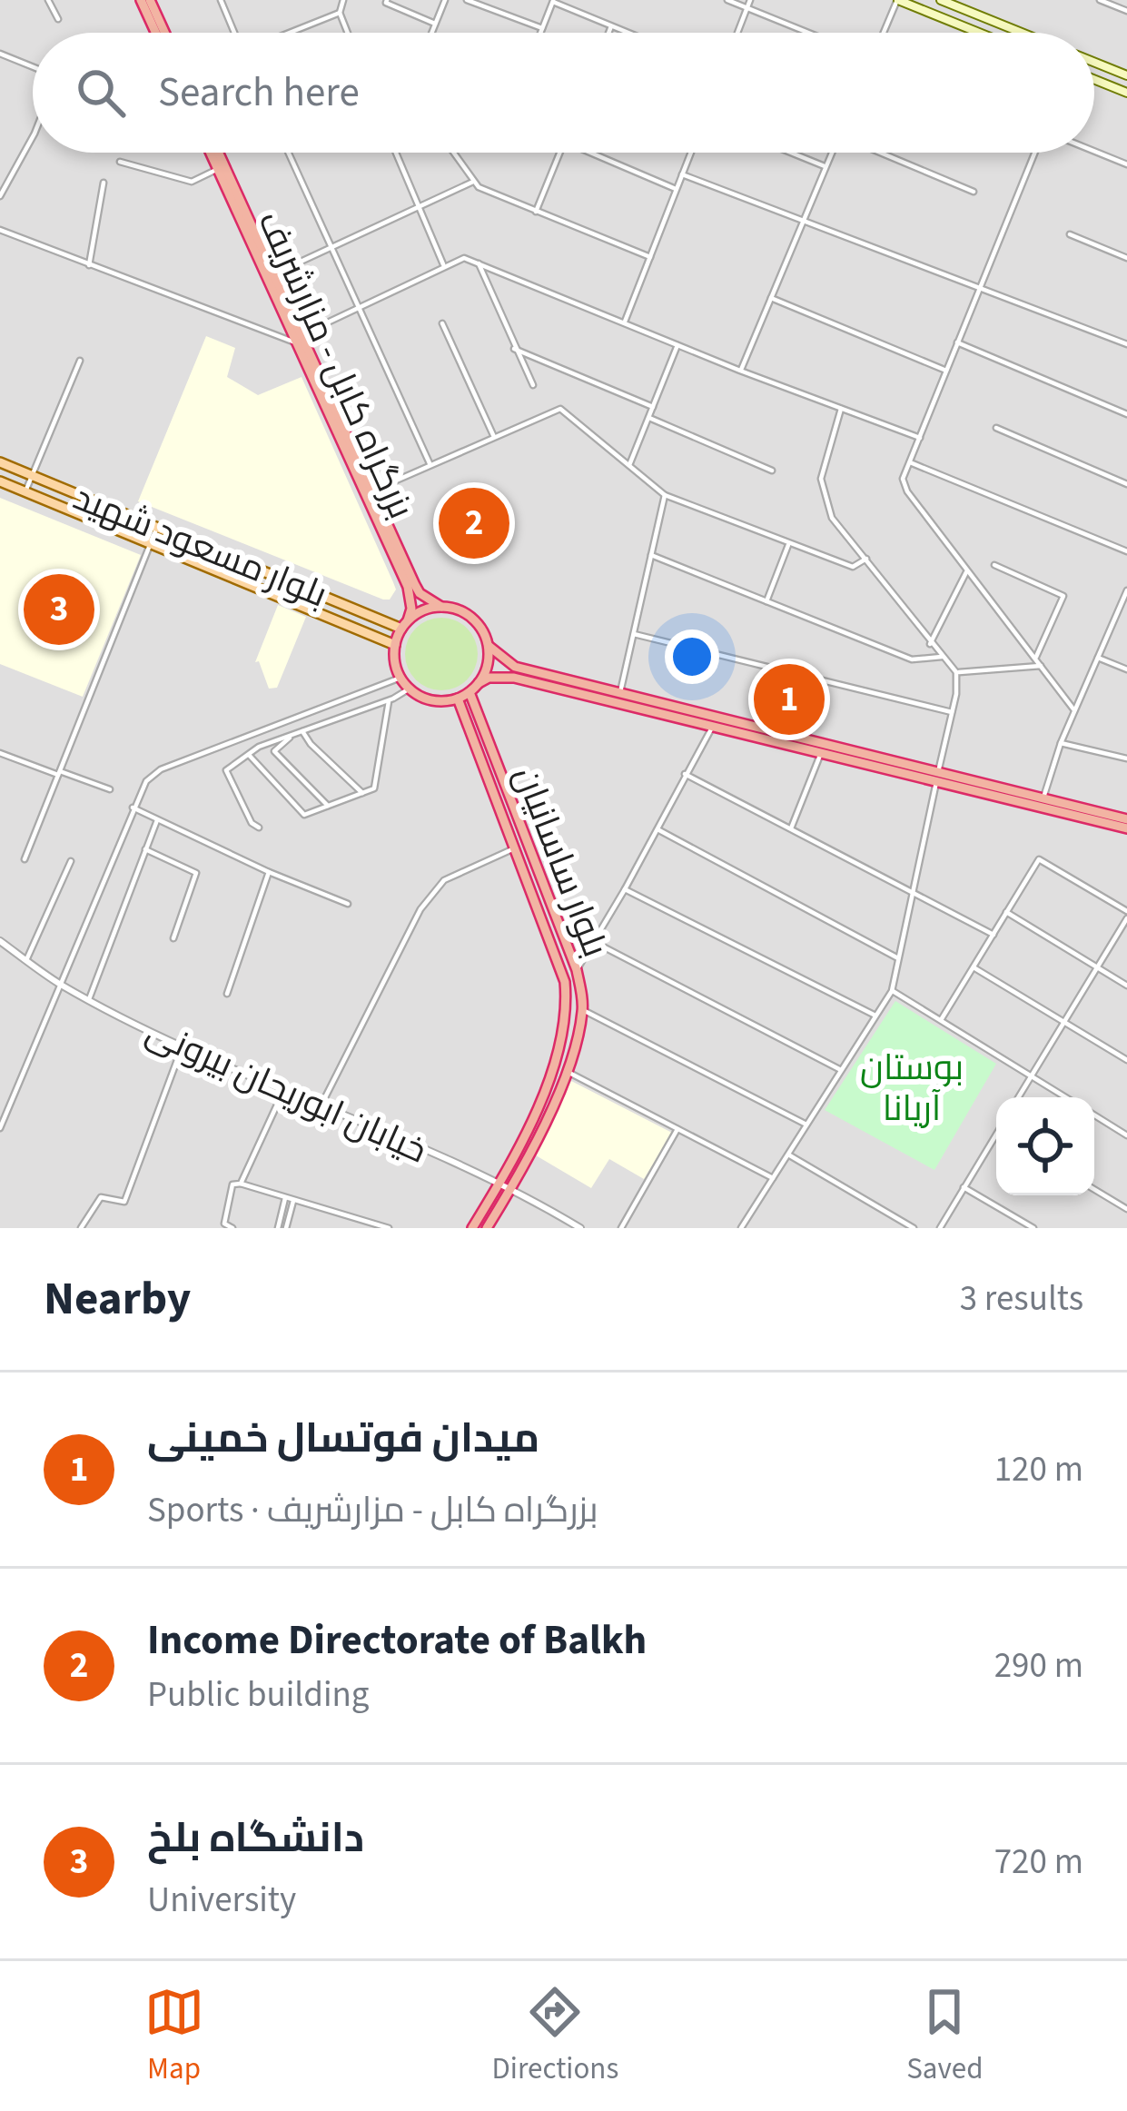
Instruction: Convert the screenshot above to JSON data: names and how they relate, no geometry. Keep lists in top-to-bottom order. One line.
{"streets":{"highway":["بزرگراه کابل - مزارشریف","بلوار ساسانیان"],"main road":["بلوار مسعود شهید"],"street":["خیابان ابوریحان بیرونی"]},"crossings":[["بزرگراه کابل - مزارشریف","بلوار مسعود شهید"],["بزرگراه کابل - مزارشریف","بلوار ساسانیان"],["بلوار مسعود شهید","بلوار ساسانیان"],["بلوار ساسانیان","خیابان ابوریحان بیرونی"]],"parks":["بوستان آریانا"],"page":{"search":"Search here","pins":["2","3","1"],"heading":["Nearby","3 results"],"list":[{"mark":"1","name":"میدان فوتسال خمینی","note":"Sports · بزرگراه کابل - مزارشریف","value":"120 m"},{"mark":"2","name":"Income Directorate of Balkh","note":"Public building","value":"290 m"},{"mark":"3","name":"دانشگاه بلخ","note":"University","value":"720 m"}],"nav":["Map","Directions","Saved"]}}
